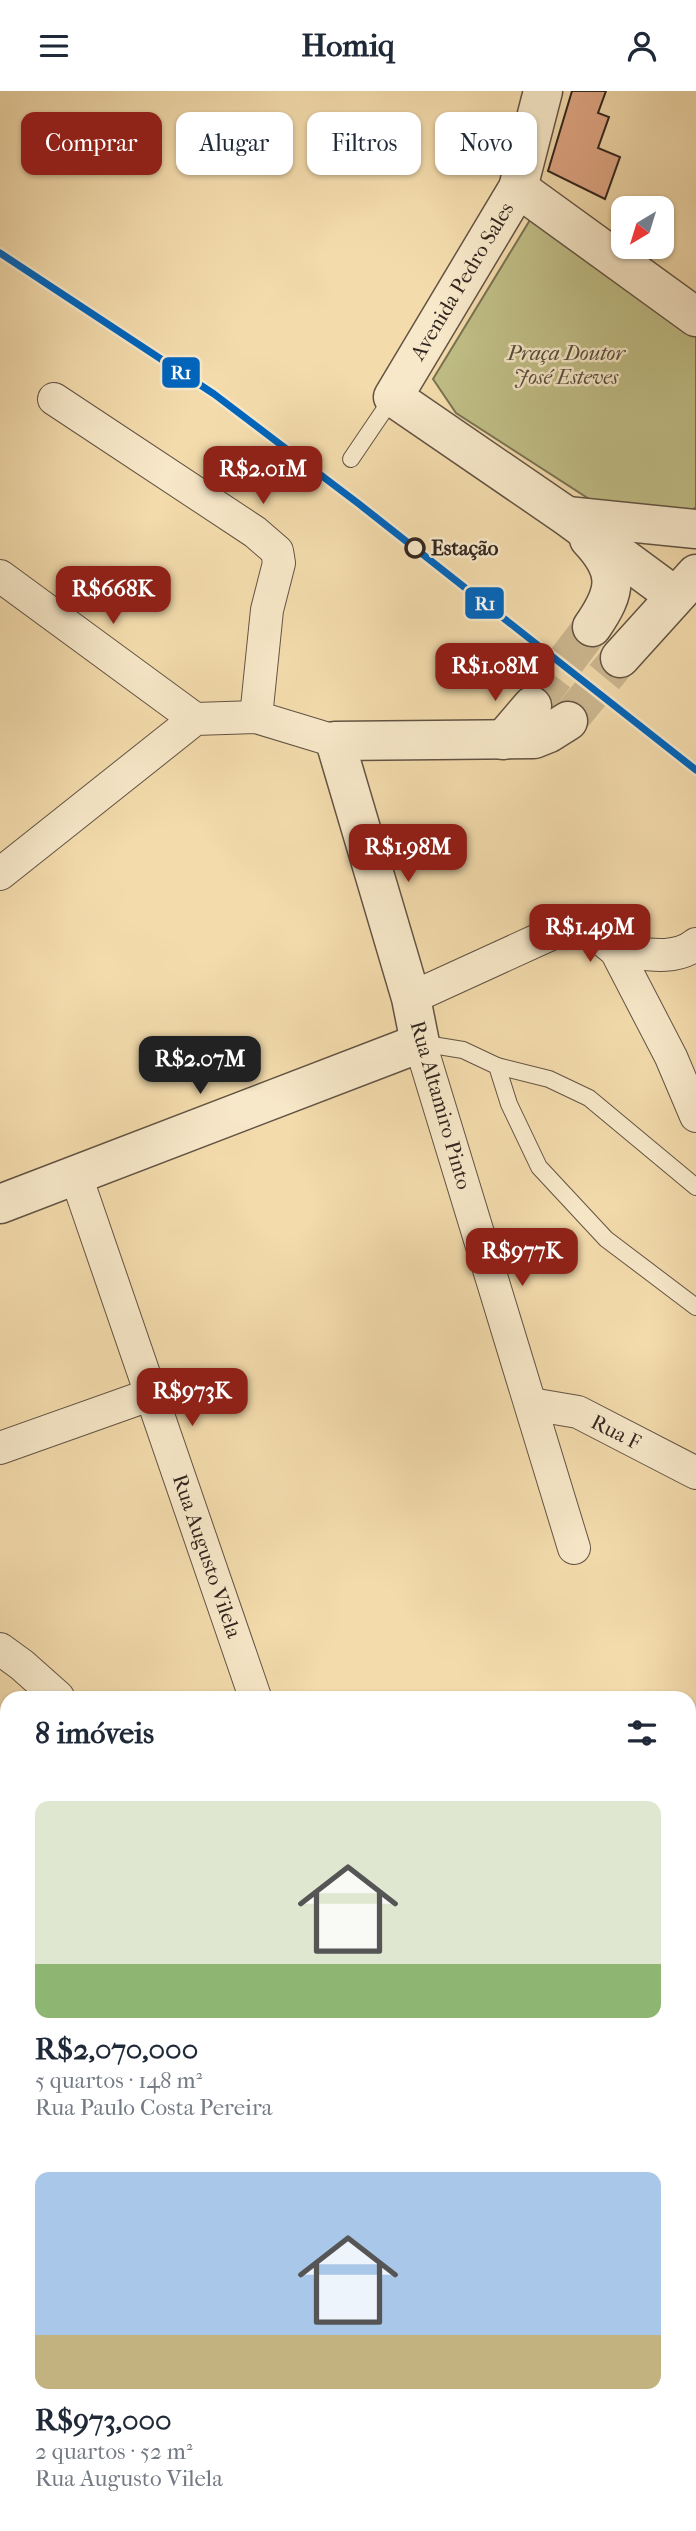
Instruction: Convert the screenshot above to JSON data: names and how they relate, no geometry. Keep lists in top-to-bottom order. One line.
{"streets":{"street":["Avenida Pedro Sales","Rua Altamiro Pinto","Rua F","Rua Augusto Vilela"]},"crossings":[["Rua Altamiro Pinto","Rua F"]],"parks":["Praça Doutor José Esteves"],"places":["Estação"],"lines":["transit line R1"],"north":"bottom left","page":{"header":"Homiq","chip":["Comprar","Alugar","Filtros","Novo"],"price":["R$2.01M","R$668K","R$1.08M","R$1.98M","R$1.49M","R$2.07M","R$977K","R$973K"],"heading":"8 imóveis","list":[{"name":"R$2,070,000","note":"5 quartos · 148 m² · Rua Paulo Costa Pereira"},{"name":"R$973,000","note":"2 quartos · 52 m² · Rua Augusto Vilela"}]}}
